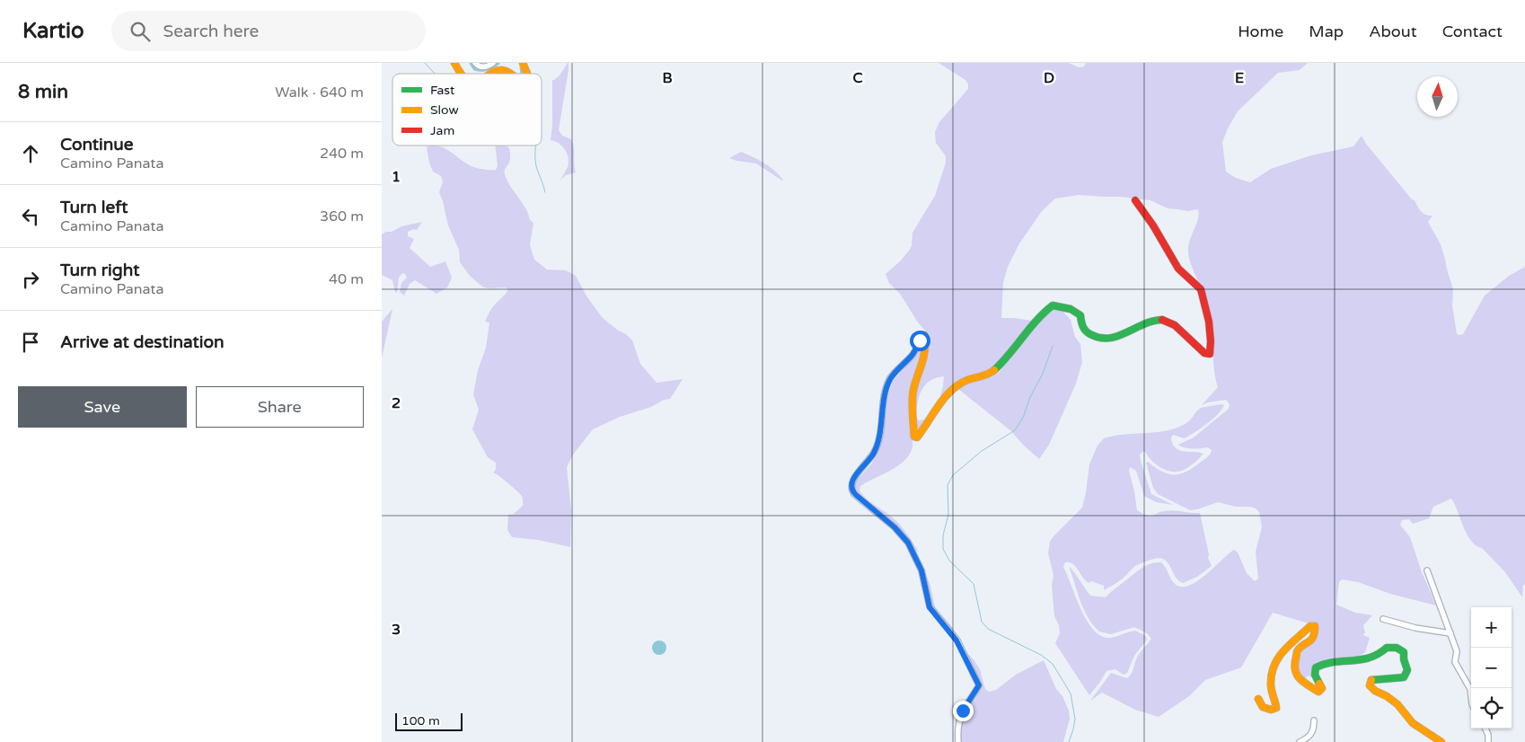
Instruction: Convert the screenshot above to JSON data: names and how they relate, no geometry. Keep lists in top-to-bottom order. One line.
{"legend":["Fast","Slow","Jam"],"scale_bar":"100 m","north":"top","page":{"header":"Kartio","search":"Search here","nav":["Home","Map","About","Contact"],"heading":["8 min","Walk · 640 m"],"list":[["Continue","Camino Panata","240 m"],["Turn left","Camino Panata","360 m"],["Turn right","Camino Panata","40 m"],"Arrive at destination"],"buttons":["Save","Share"],"map_buttons":["+","−"],"scale":"100 m"},"grid":{"columns":["B","C","D","E"],"rows":["1","2","3"]}}
